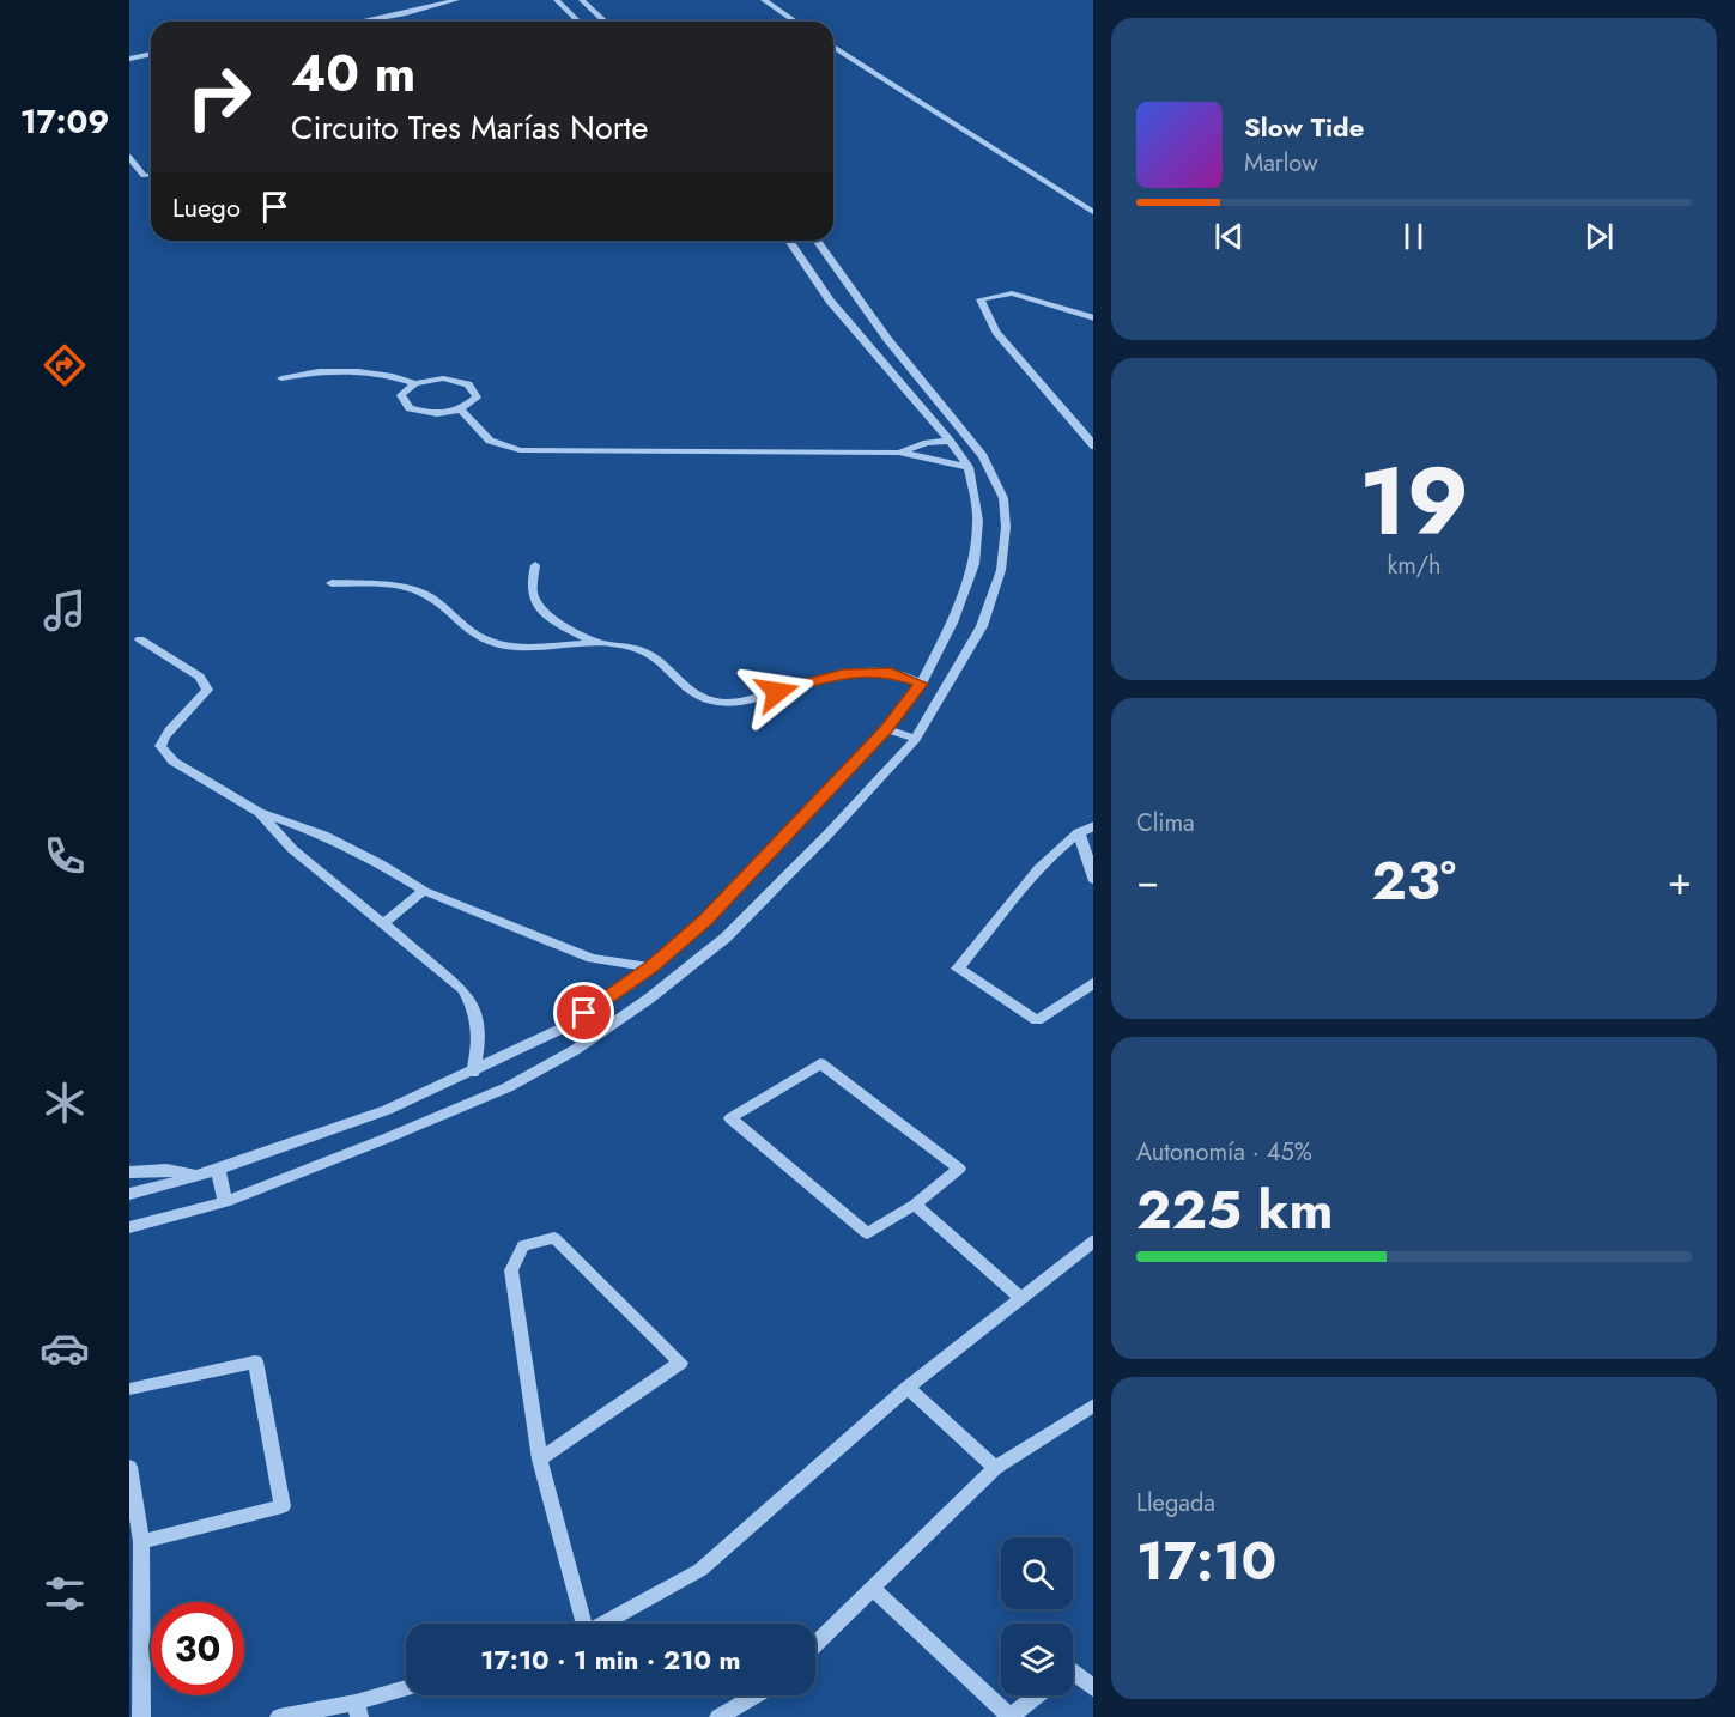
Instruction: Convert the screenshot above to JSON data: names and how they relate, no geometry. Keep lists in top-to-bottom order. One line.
{"page":{"tabs":"17:09","turn":["40 m","Circuito Tres Marías Norte"],"song":["Slow Tide","Marlow"],"then":"Luego","tile":[["19","km/h"],"Clima",["Autonomía · 45%","225 km"],["Llegada","17:10"]],"heat":["−","23°","+"],"limit":"30","trip":"17:10 · 1 min · 210 m"}}
